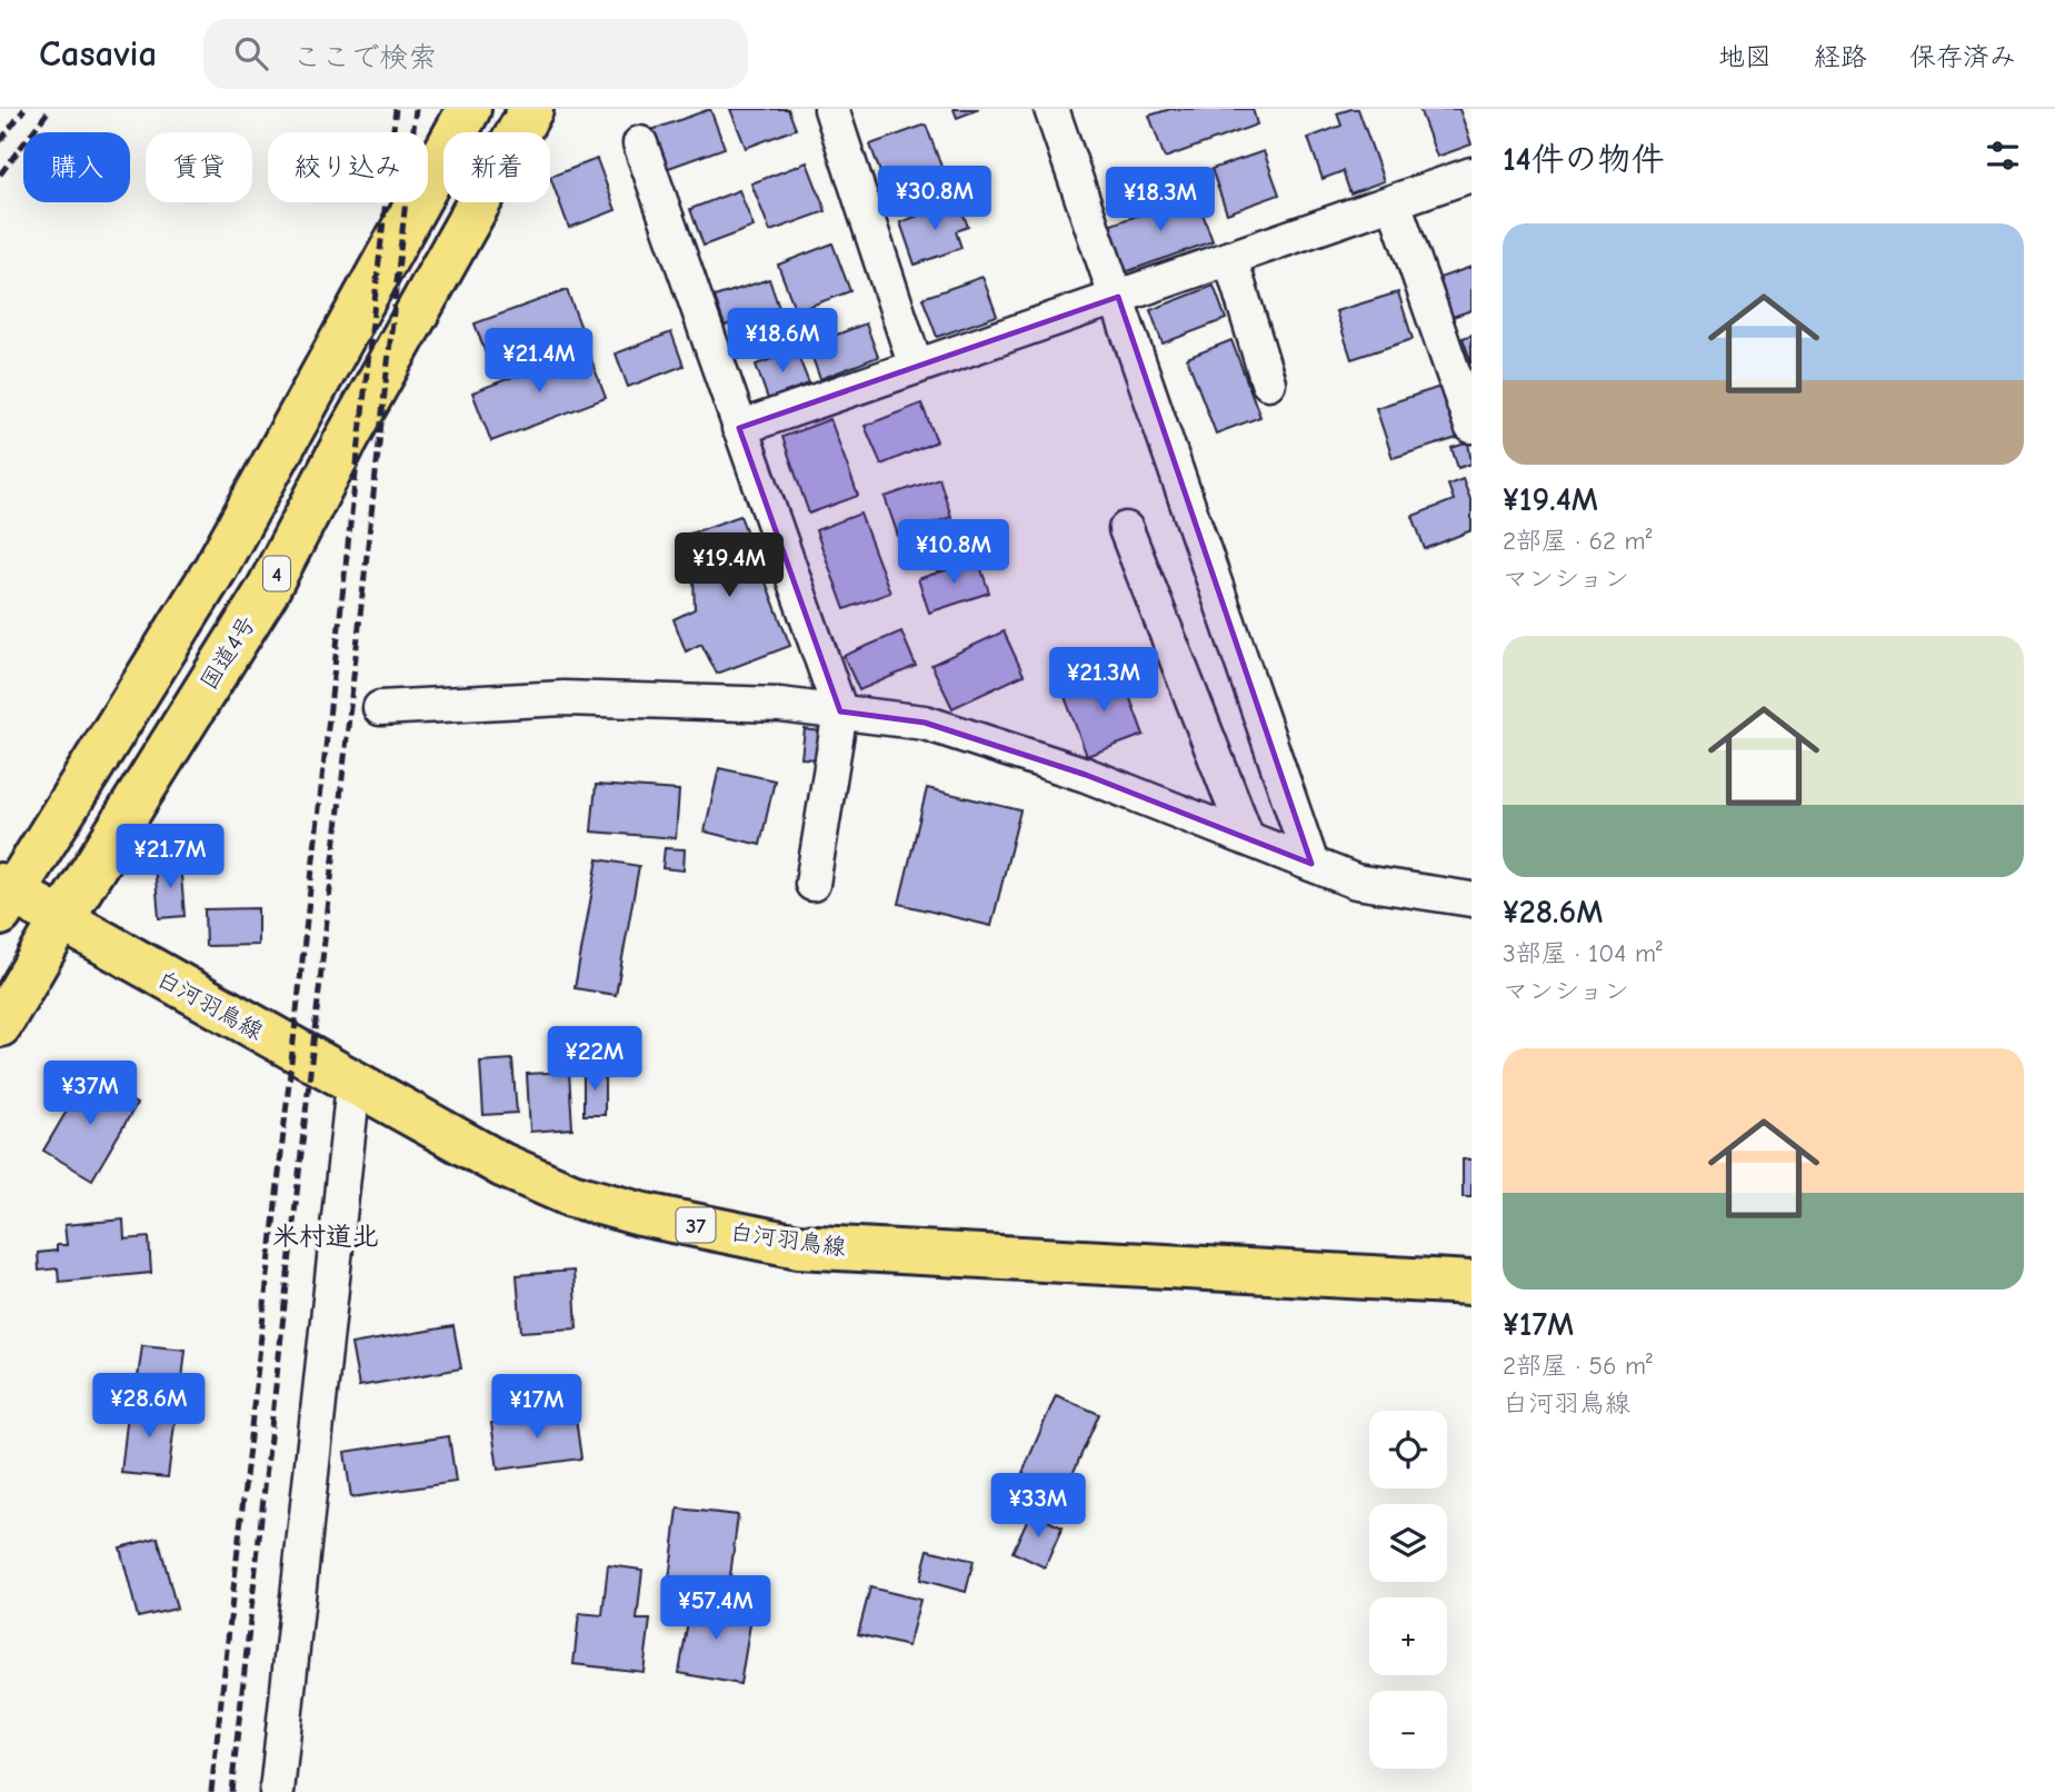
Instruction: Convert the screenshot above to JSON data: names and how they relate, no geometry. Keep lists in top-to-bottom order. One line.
{"streets":{"main road":["4","国道4号","白河羽鳥線","37"]},"crossings":[["国道4号","白河羽鳥線"]],"districts":["米村道北"],"page":{"header":"Casavia","search":"ここで検索","nav":["地図","経路","保存済み"],"heading":"14件の物件","chip":["購入","賃貸","絞り込み","新着"],"price":["¥30.8M","¥18.3M","¥18.6M","¥21.4M","¥10.8M","¥19.4M","¥21.3M","¥21.7M","¥22M","¥37M","¥28.6M","¥17M","¥33M","¥57.4M"],"list":[{"name":"¥19.4M","note":"2部屋 · 62 m² · マンション"},{"name":"¥28.6M","note":"3部屋 · 104 m² · マンション"},{"name":"¥17M","note":"2部屋 · 56 m² · 白河羽鳥線"}],"map_buttons":["+","−"]}}
